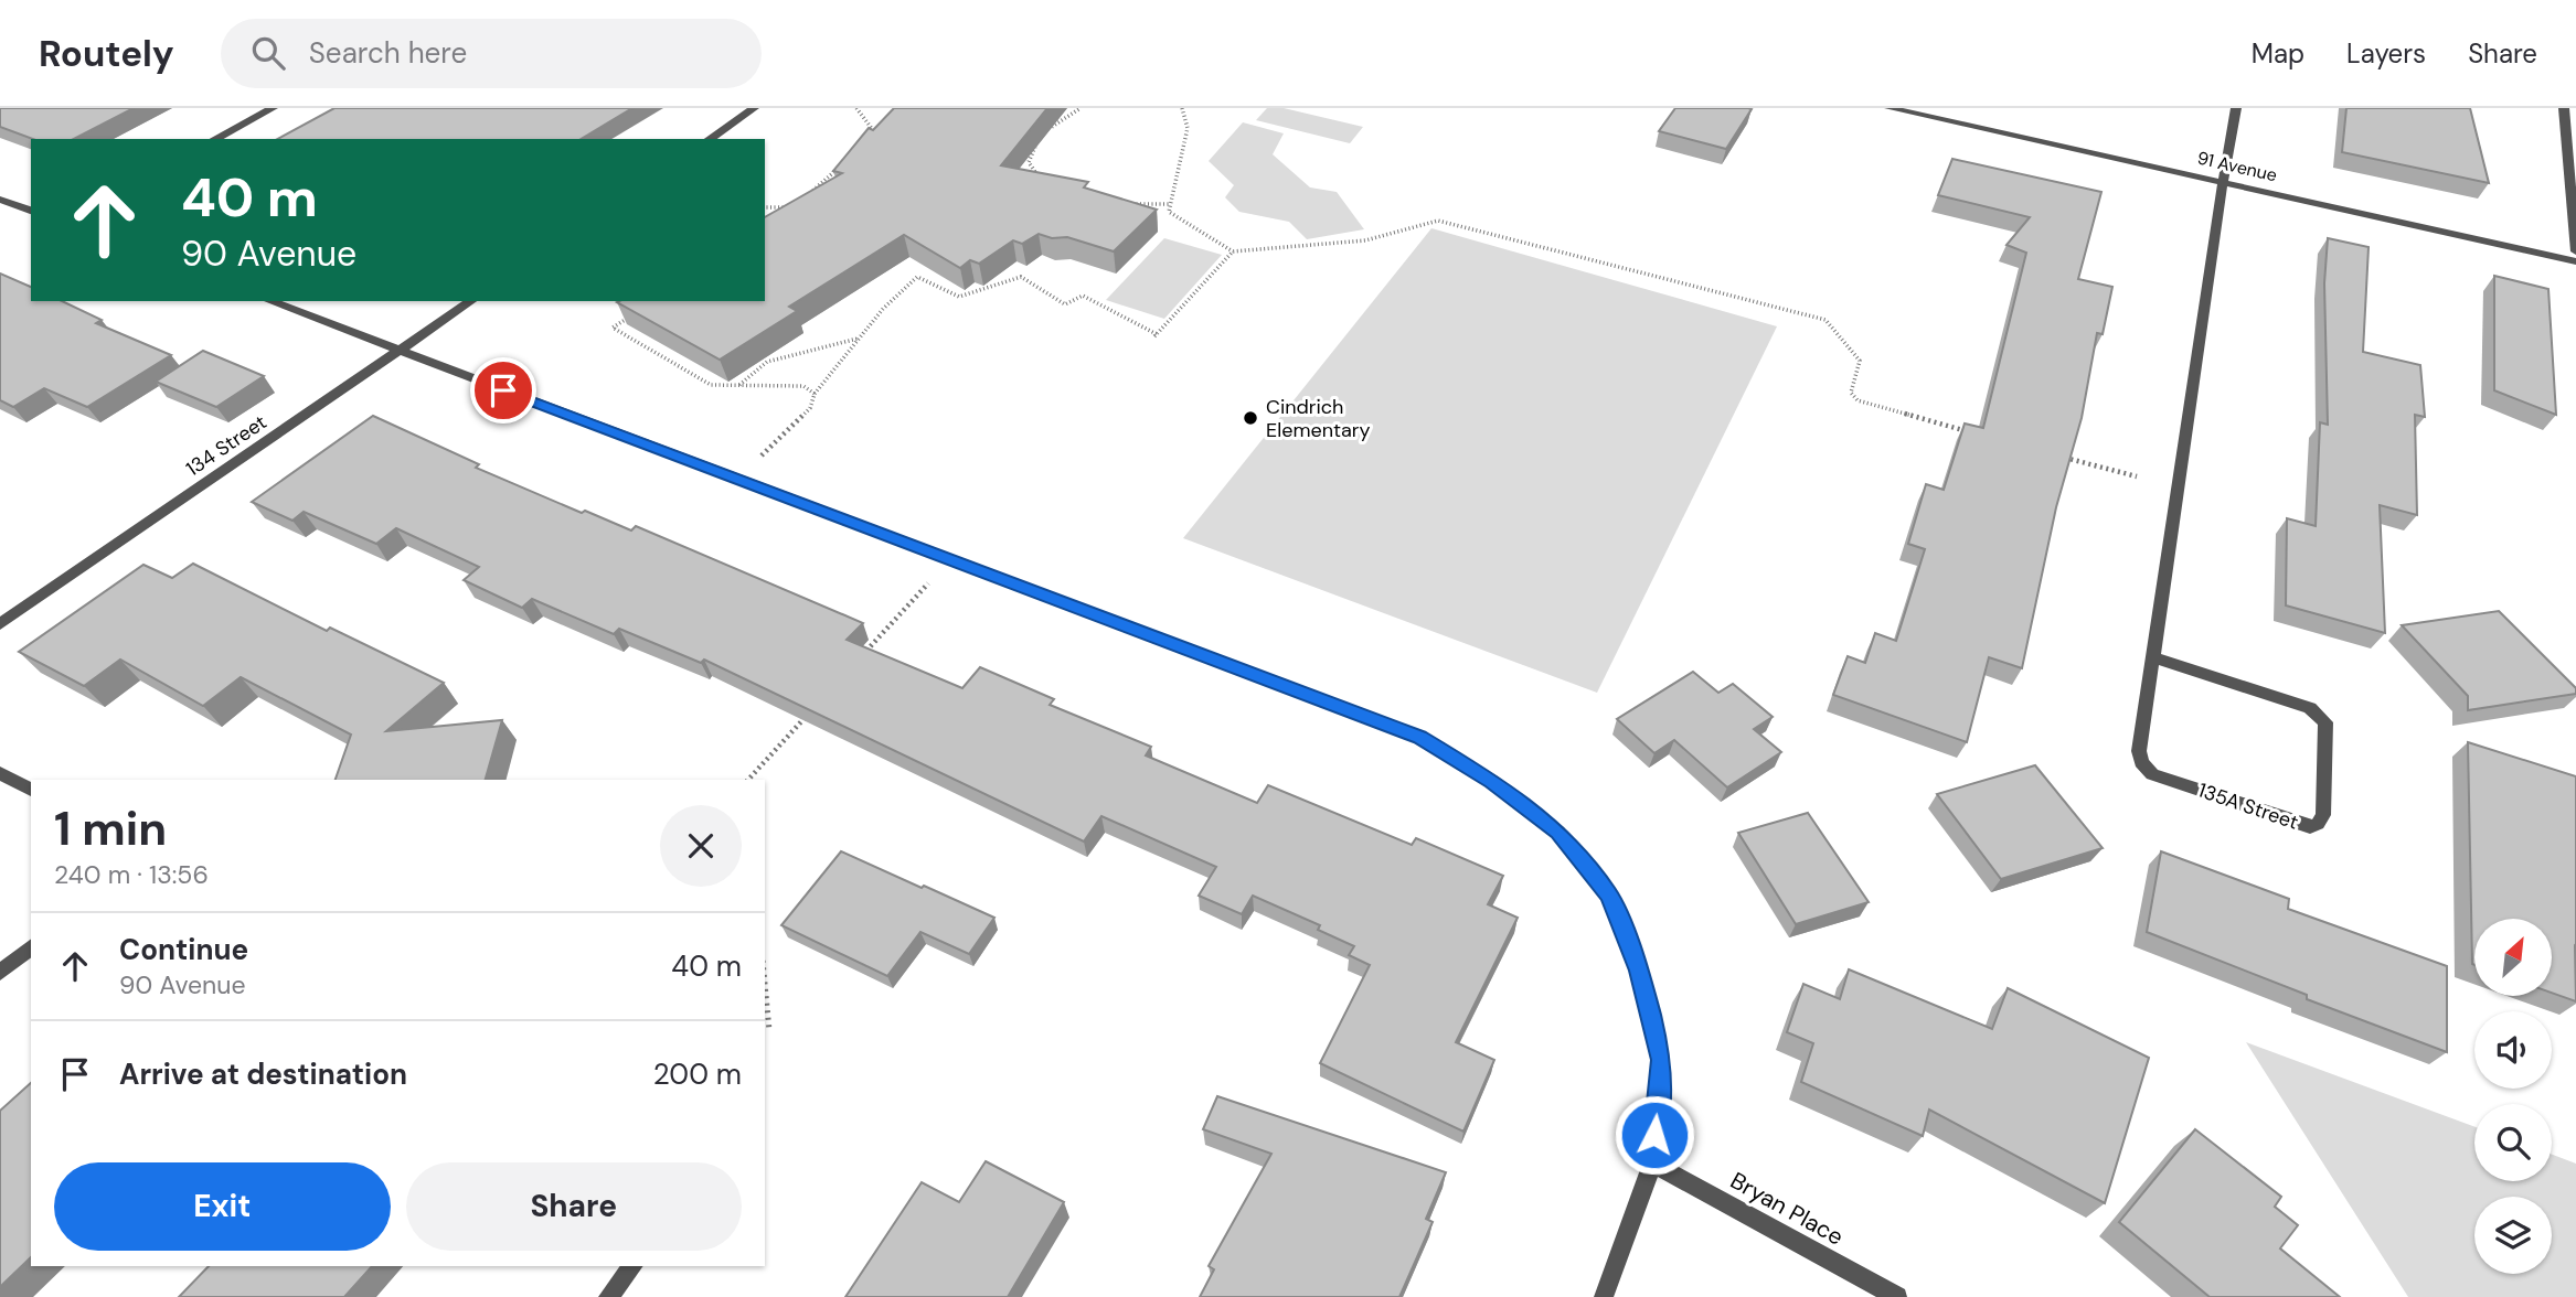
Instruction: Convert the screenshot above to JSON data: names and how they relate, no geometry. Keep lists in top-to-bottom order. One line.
{"streets":{"street":["91 Avenue","134 Street","135A Street","Bryan Place"]},"crossings":[["91 Avenue","135A Street"]],"places":["Cindrich Elementary"],"north":"top right","page":{"header":"Routely","search":"Search here","nav":["Map","Layers","Share"],"turn":["40 m","90 Avenue"],"heading":["1 min","240 m · 13:56"],"list":[{"name":"Continue","note":"90 Avenue","value":"40 m"},{"name":"Arrive at destination","value":"200 m"}],"buttons":["Exit","Share"]}}
